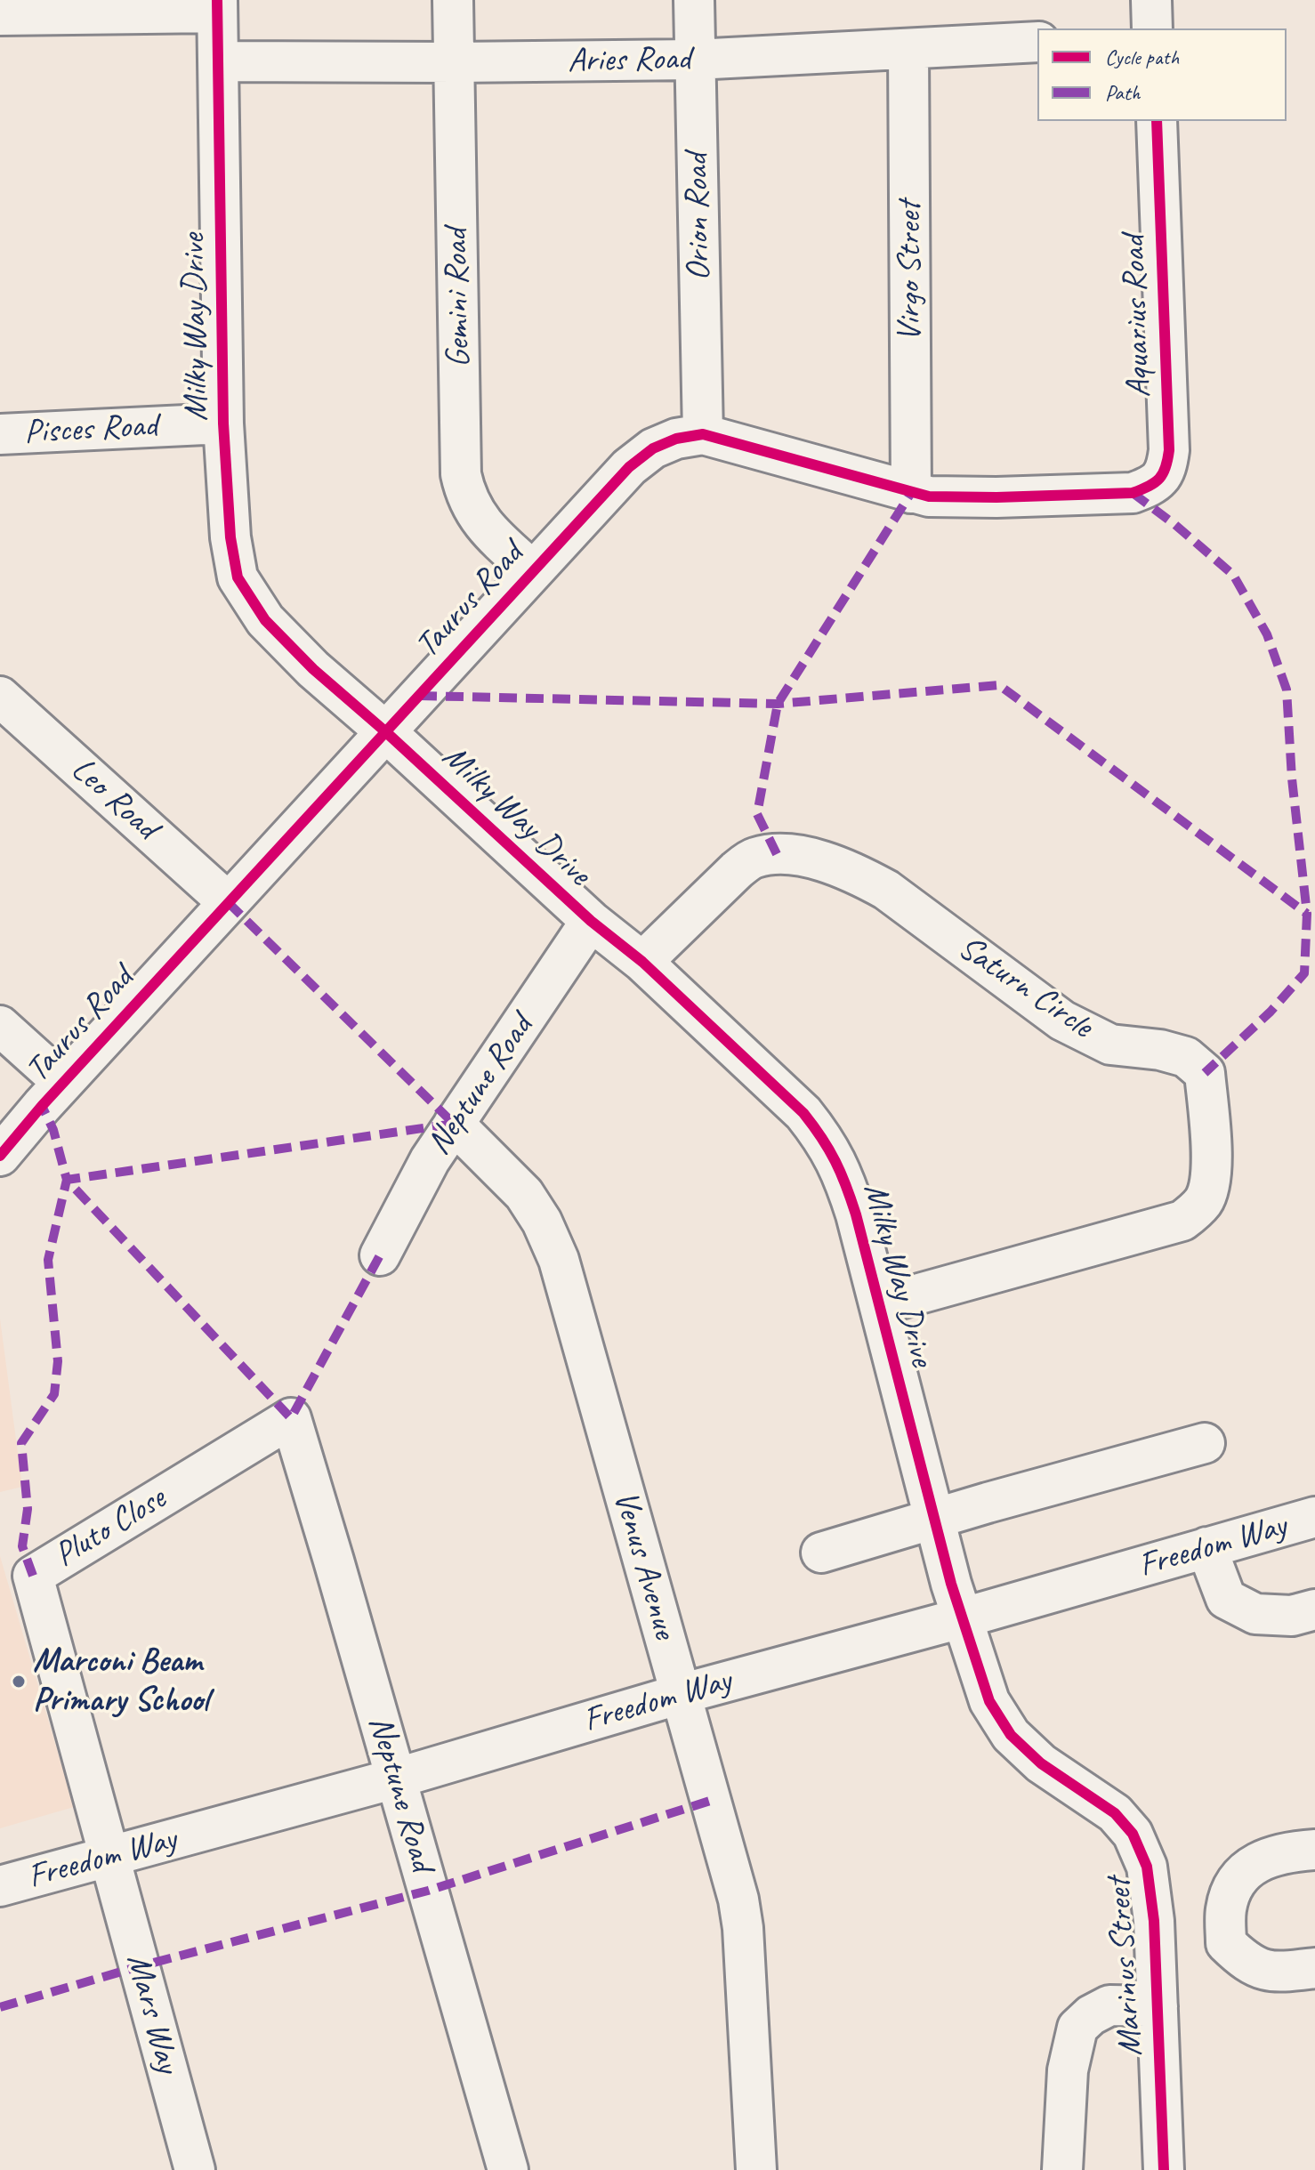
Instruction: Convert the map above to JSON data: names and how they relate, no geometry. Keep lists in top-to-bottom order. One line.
{"streets":{"street":["Aries Road","Orion Road","Virgo Street","Gemini Road","Aquarius Road","Milky Way Drive","Pisces Road","Taurus Road","Leo Road","Saturn Circle","Neptune Road","Pluto Close","Freedom Way","Venus Avenue","Marinus Street","Mars Way"]},"crossings":[["Aries Road","Orion Road"],["Aries Road","Virgo Street"],["Aries Road","Gemini Road"],["Aries Road","Milky Way Drive"],["Orion Road","Taurus Road"],["Virgo Street","Taurus Road"],["Gemini Road","Taurus Road"],["Aquarius Road","Taurus Road"],["Milky Way Drive","Pisces Road"],["Milky Way Drive","Taurus Road"],["Milky Way Drive","Saturn Circle"],["Milky Way Drive","Neptune Road"],["Milky Way Drive","Freedom Way"],["Milky Way Drive","Marinus Street"],["Taurus Road","Leo Road"],["Neptune Road","Pluto Close"],["Neptune Road","Freedom Way"],["Neptune Road","Venus Avenue"],["Pluto Close","Freedom Way"],["Pluto Close","Mars Way"],["Freedom Way","Venus Avenue"],["Freedom Way","Marinus Street"],["Freedom Way","Mars Way"]],"places":["Marconi Beam Primary School"],"legend":["Cycle path","Path"]}
